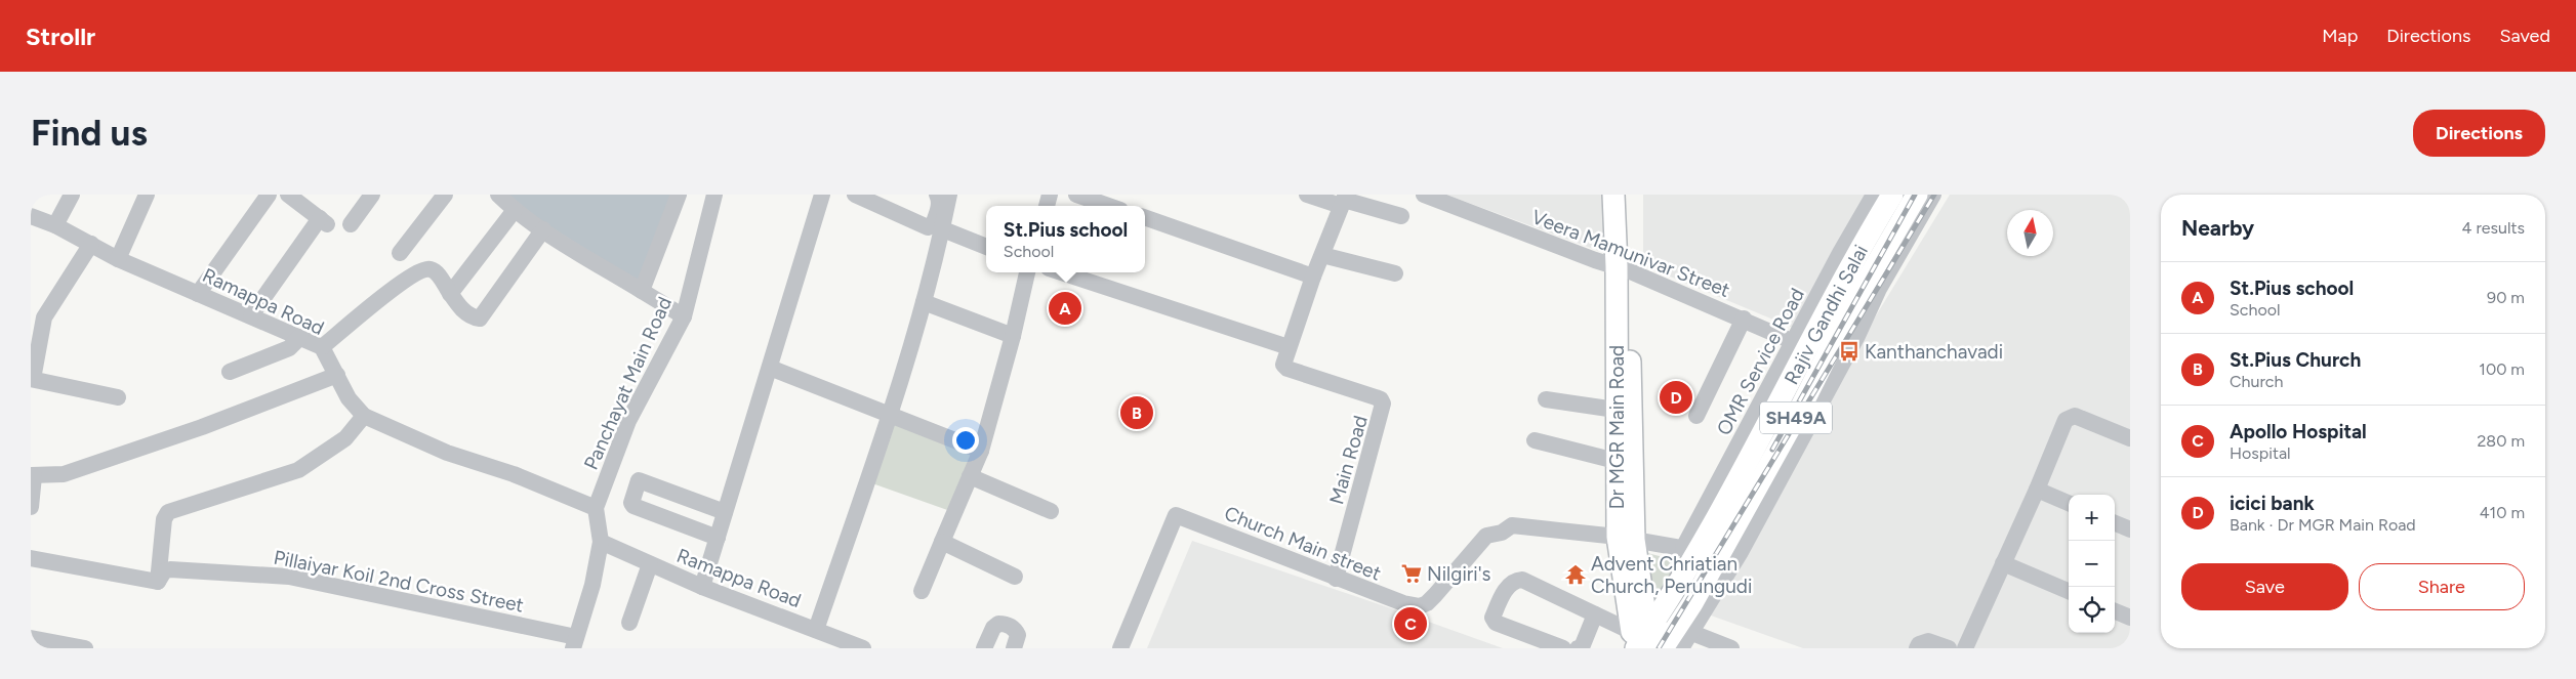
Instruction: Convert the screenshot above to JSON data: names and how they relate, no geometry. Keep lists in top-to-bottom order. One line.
{"streets":{"main road":["Rajiv Gandhi Salai","SH49A","Dr MGR Main Road"],"street":["Veera Mamunivar Street","Ramappa Road","OMR Service Road","Panchayat Main Road","Main Road","Church Main street","Pillaiyar Koil 2nd Cross Street"]},"crossings":[["Veera Mamunivar Street","OMR Service Road"],["Veera Mamunivar Street","Dr MGR Main Road"],["Ramappa Road","Panchayat Main Road"],["Rajiv Gandhi Salai","OMR Service Road"],["Rajiv Gandhi Salai","Dr MGR Main Road"],["Rajiv Gandhi Salai","Church Main street"],["OMR Service Road","Church Main street"],["Panchayat Main Road","Pillaiyar Koil 2nd Cross Street"],["Dr MGR Main Road","Church Main street"],["Main Road","Church Main street"]],"places":{"bus stop":["Kanthanchavadi"],"supermarket":["Nilgiri's"],"temple":["Advent Chriatian Church, Perungudi"]},"north":"top","page":{"header":"Strollr","nav":["Map","Directions","Saved"],"buttons":["Directions",["Save","Share"]],"title":"Find us","heading":["Nearby","4 results"],"popup":["St.Pius school","School"],"list":[{"mark":"A","name":"St.Pius school","note":"School","value":"90 m"},{"mark":"B","name":"St.Pius Church","note":"Church","value":"100 m"},{"mark":"C","name":"Apollo Hospital","note":"Hospital","value":"280 m"},{"mark":"D","name":"icici bank","note":"Bank · Dr MGR Main Road","value":"410 m"}],"pins":["A","D","B","C"],"map_buttons":["+","−"]}}
